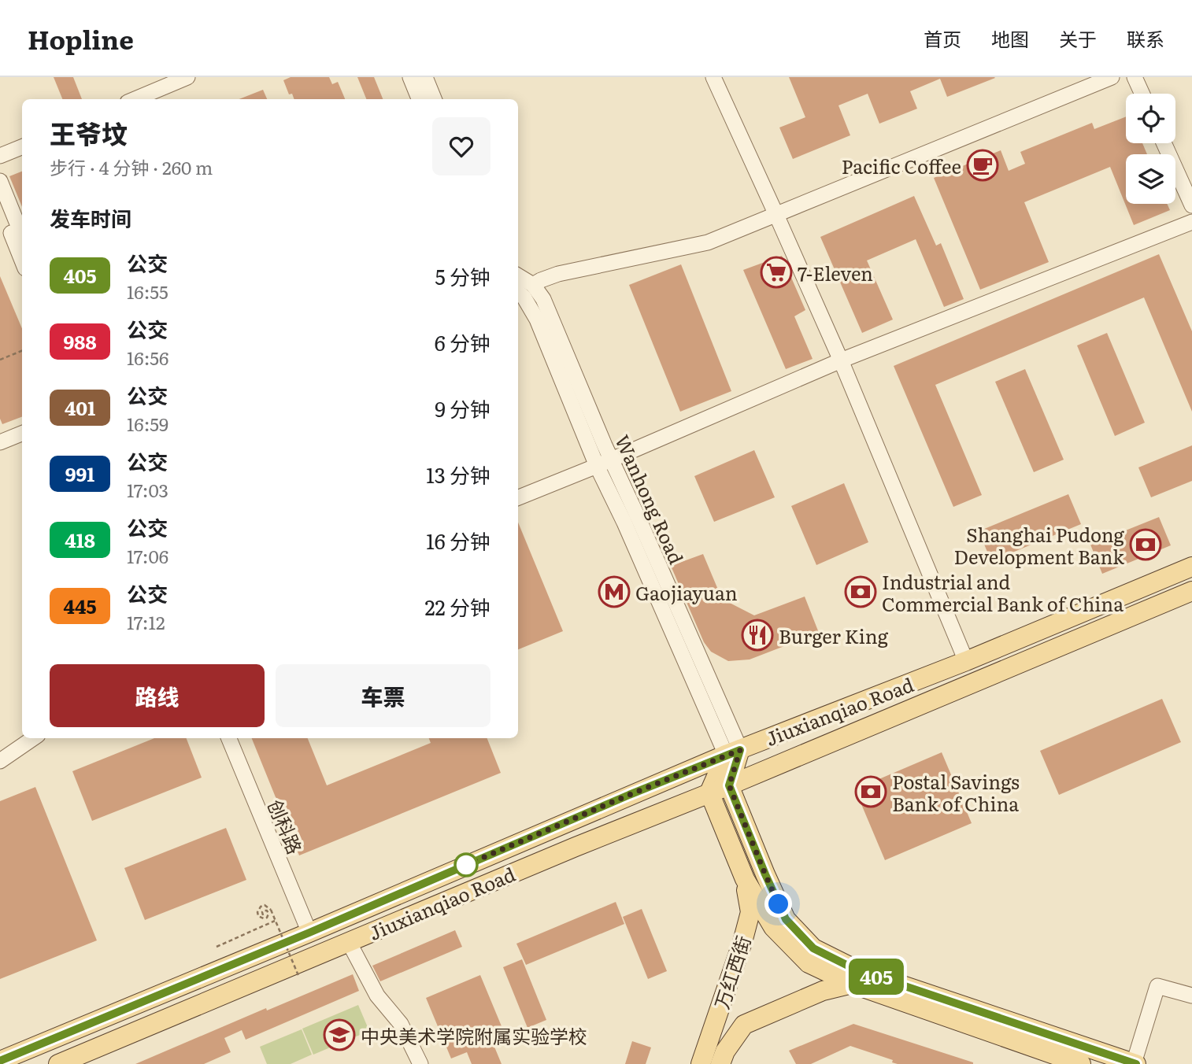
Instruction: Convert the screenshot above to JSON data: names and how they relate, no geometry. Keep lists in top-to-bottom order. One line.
{"streets":{"main road":["Jiuxianqiao Road","万红西街"],"street":["Wanhong Road","创科路"]},"crossings":[["Wanhong Road","Jiuxianqiao Road"],["Jiuxianqiao Road","创科路"]],"places":{"cafe":["Pacific Coffee"],"supermarket":["7-Eleven"],"bank":["Shanghai Pudong Development Bank","Industrial and Commercial Bank of China","Postal Savings Bank of China"],"metro station":["Gaojiayuan"],"restaurant":["Burger King"],"school or university":["中央美术学院附属实验学校"]},"lines":["bus line 405"],"page":{"header":"Hopline","nav":["首页","地图","关于","联系"],"on_map":"405","heading":[["王爷坟","步行 · 4 分钟 · 260 m"],"发车时间"],"list":[{"mark":"405","name":"公交","note":"16:55","value":"5 分钟"},{"mark":"988","name":"公交","note":"16:56","value":"6 分钟"},{"mark":"401","name":"公交","note":"16:59","value":"9 分钟"},{"mark":"991","name":"公交","note":"17:03","value":"13 分钟"},{"mark":"418","name":"公交","note":"17:06","value":"16 分钟"},{"mark":"445","name":"公交","note":"17:12","value":"22 分钟"}],"buttons":["路线","车票"]}}
